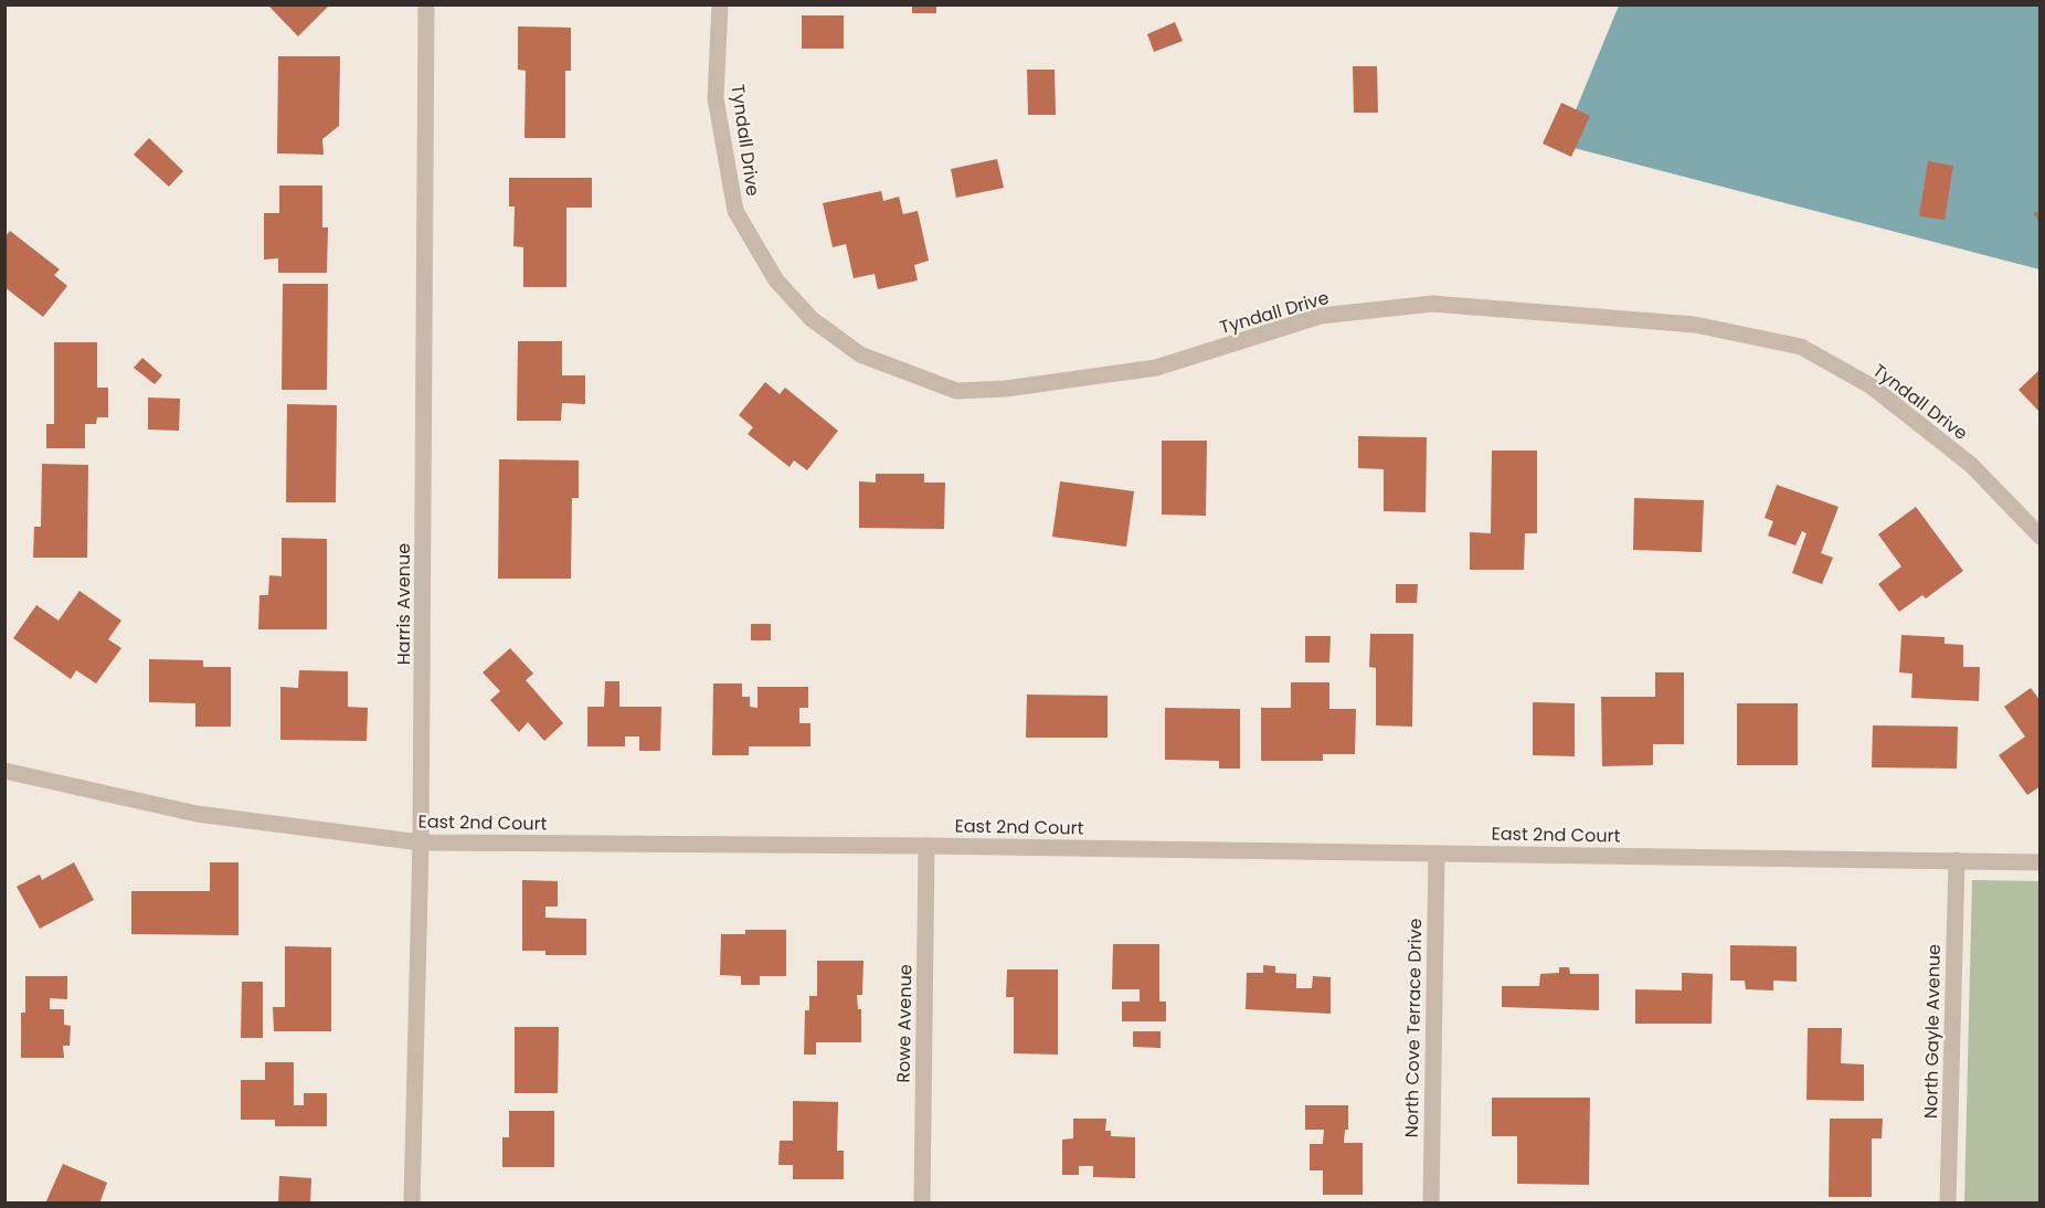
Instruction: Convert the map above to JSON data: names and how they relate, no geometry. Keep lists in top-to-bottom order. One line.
{"streets":{"street":["Tyndall Drive","Harris Avenue","East 2nd Court","Rowe Avenue","North Cove Terrace Drive","North Gayle Avenue"]},"crossings":[["Harris Avenue","East 2nd Court"],["East 2nd Court","Rowe Avenue"],["East 2nd Court","North Cove Terrace Drive"],["East 2nd Court","North Gayle Avenue"]]}
